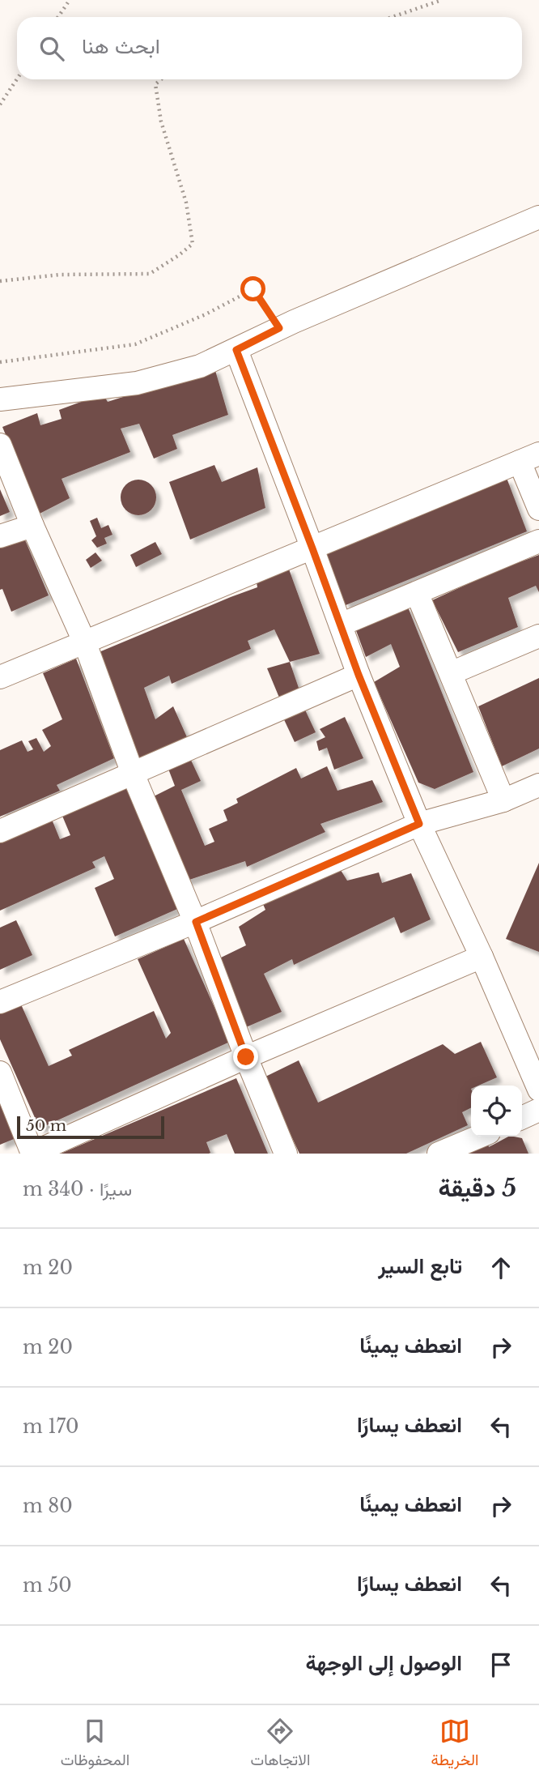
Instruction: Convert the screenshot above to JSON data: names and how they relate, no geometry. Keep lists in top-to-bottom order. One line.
{"scale_bar":"50 m","page":{"search":"ابحث هنا","scale":"50 m","heading":["5 دقيقة","سيرًا · 340 m"],"list":[["تابع السير","20 m"],["انعطف يمينًا","20 m"],["انعطف يسارًا","170 m"],["انعطف يمينًا","80 m"],["انعطف يسارًا","50 m"],"الوصول إلى الوجهة"],"nav":["الخريطة","الاتجاهات","المحفوظات"]}}
